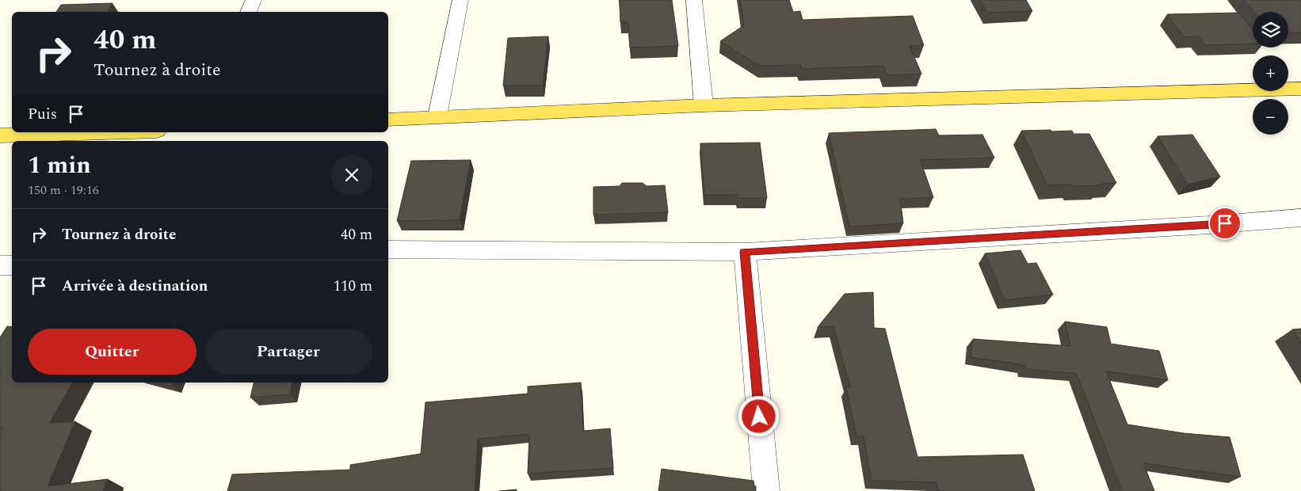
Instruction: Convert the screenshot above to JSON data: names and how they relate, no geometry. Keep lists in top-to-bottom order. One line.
{"page":{"map_buttons":["+","−"],"turn":["40 m","Tournez à droite"],"then":"Puis","heading":["1 min","150 m · 19:16"],"list":[{"name":"Tournez à droite","value":"40 m"},{"name":"Arrivée à destination","value":"110 m"}],"buttons":["Quitter","Partager"]}}
